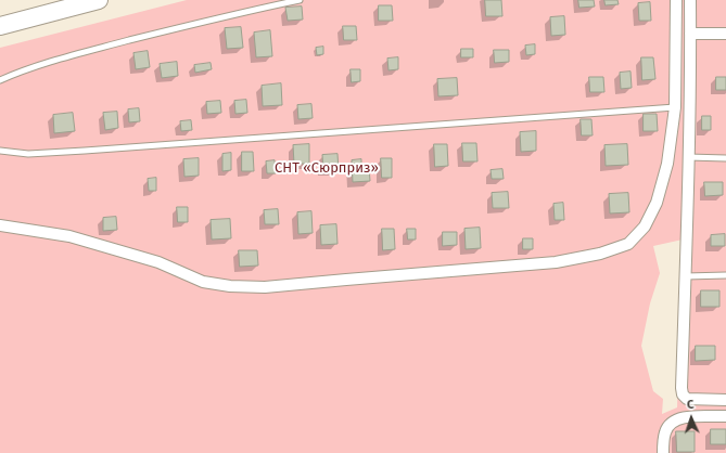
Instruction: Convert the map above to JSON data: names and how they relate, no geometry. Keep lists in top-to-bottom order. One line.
{"parks":["СНТ «Сюрприз»"],"north":"top"}
